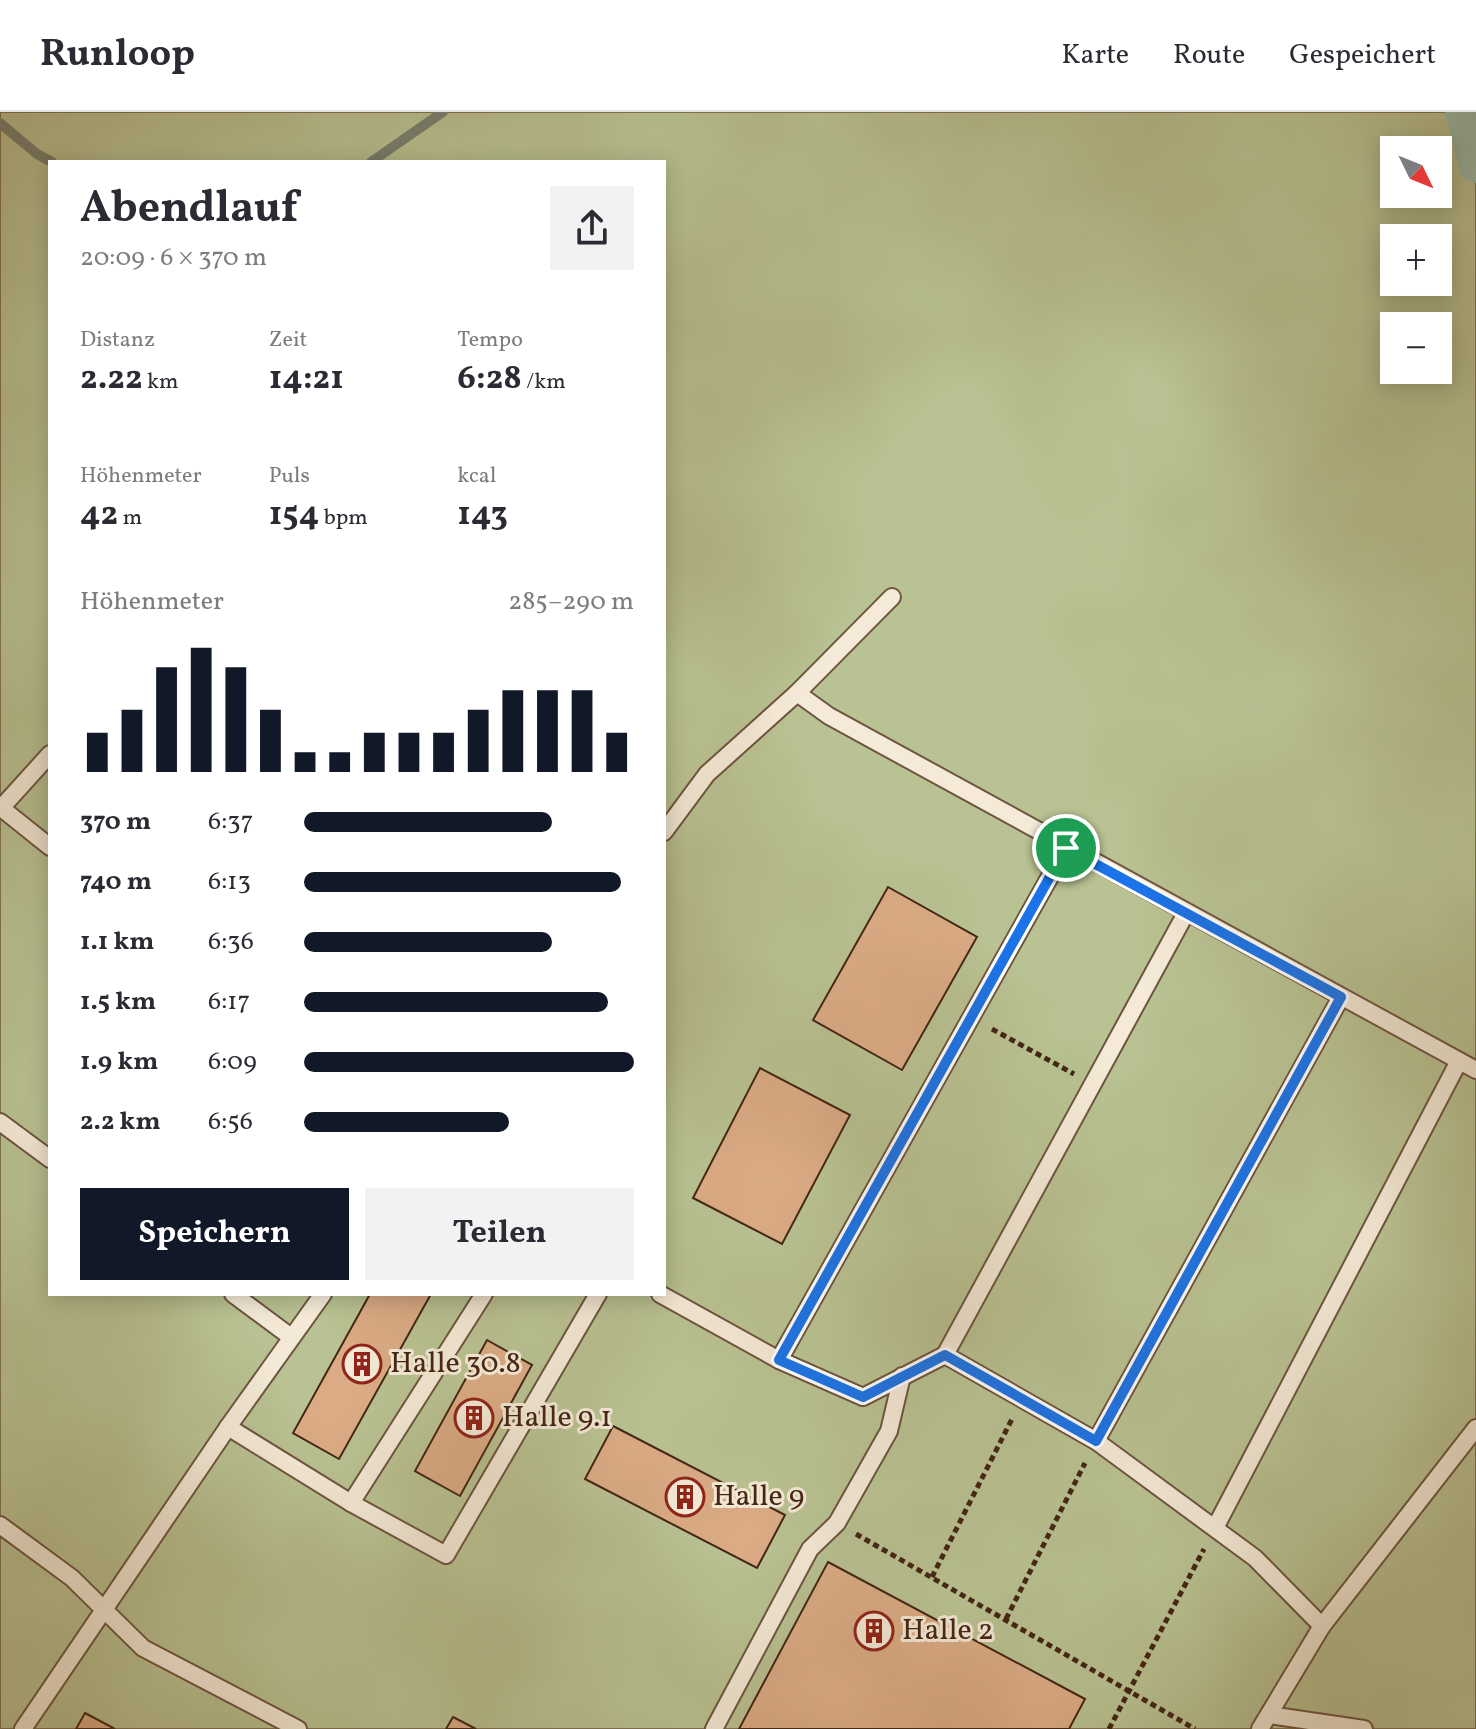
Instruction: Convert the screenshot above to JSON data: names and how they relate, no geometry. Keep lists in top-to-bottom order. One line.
{"places":{"building":["Halle 30.8","Halle 9.1","Halle 9","Halle 2"]},"north":"bottom right","page":{"header":"Runloop","nav":["Karte","Route","Gespeichert"],"map_buttons":["+","−"],"heading":["Abendlauf","20:09 · 6 × 370 m"],"stats":[["Distanz","2.22 km"],["Zeit","14:21"],["Tempo","6:28 /km"],["Höhenmeter","42 m"],["Puls","154 bpm"],["kcal","143"]],"chart":["Höhenmeter","285–290 m"],"list":[{"name":"370 m","note":"6:37"},{"name":"740 m","note":"6:13"},{"name":"1.1 km","note":"6:36"},{"name":"1.5 km","note":"6:17"},{"name":"1.9 km","note":"6:09"},{"name":"2.2 km","note":"6:56"}],"buttons":["Speichern","Teilen"]}}
